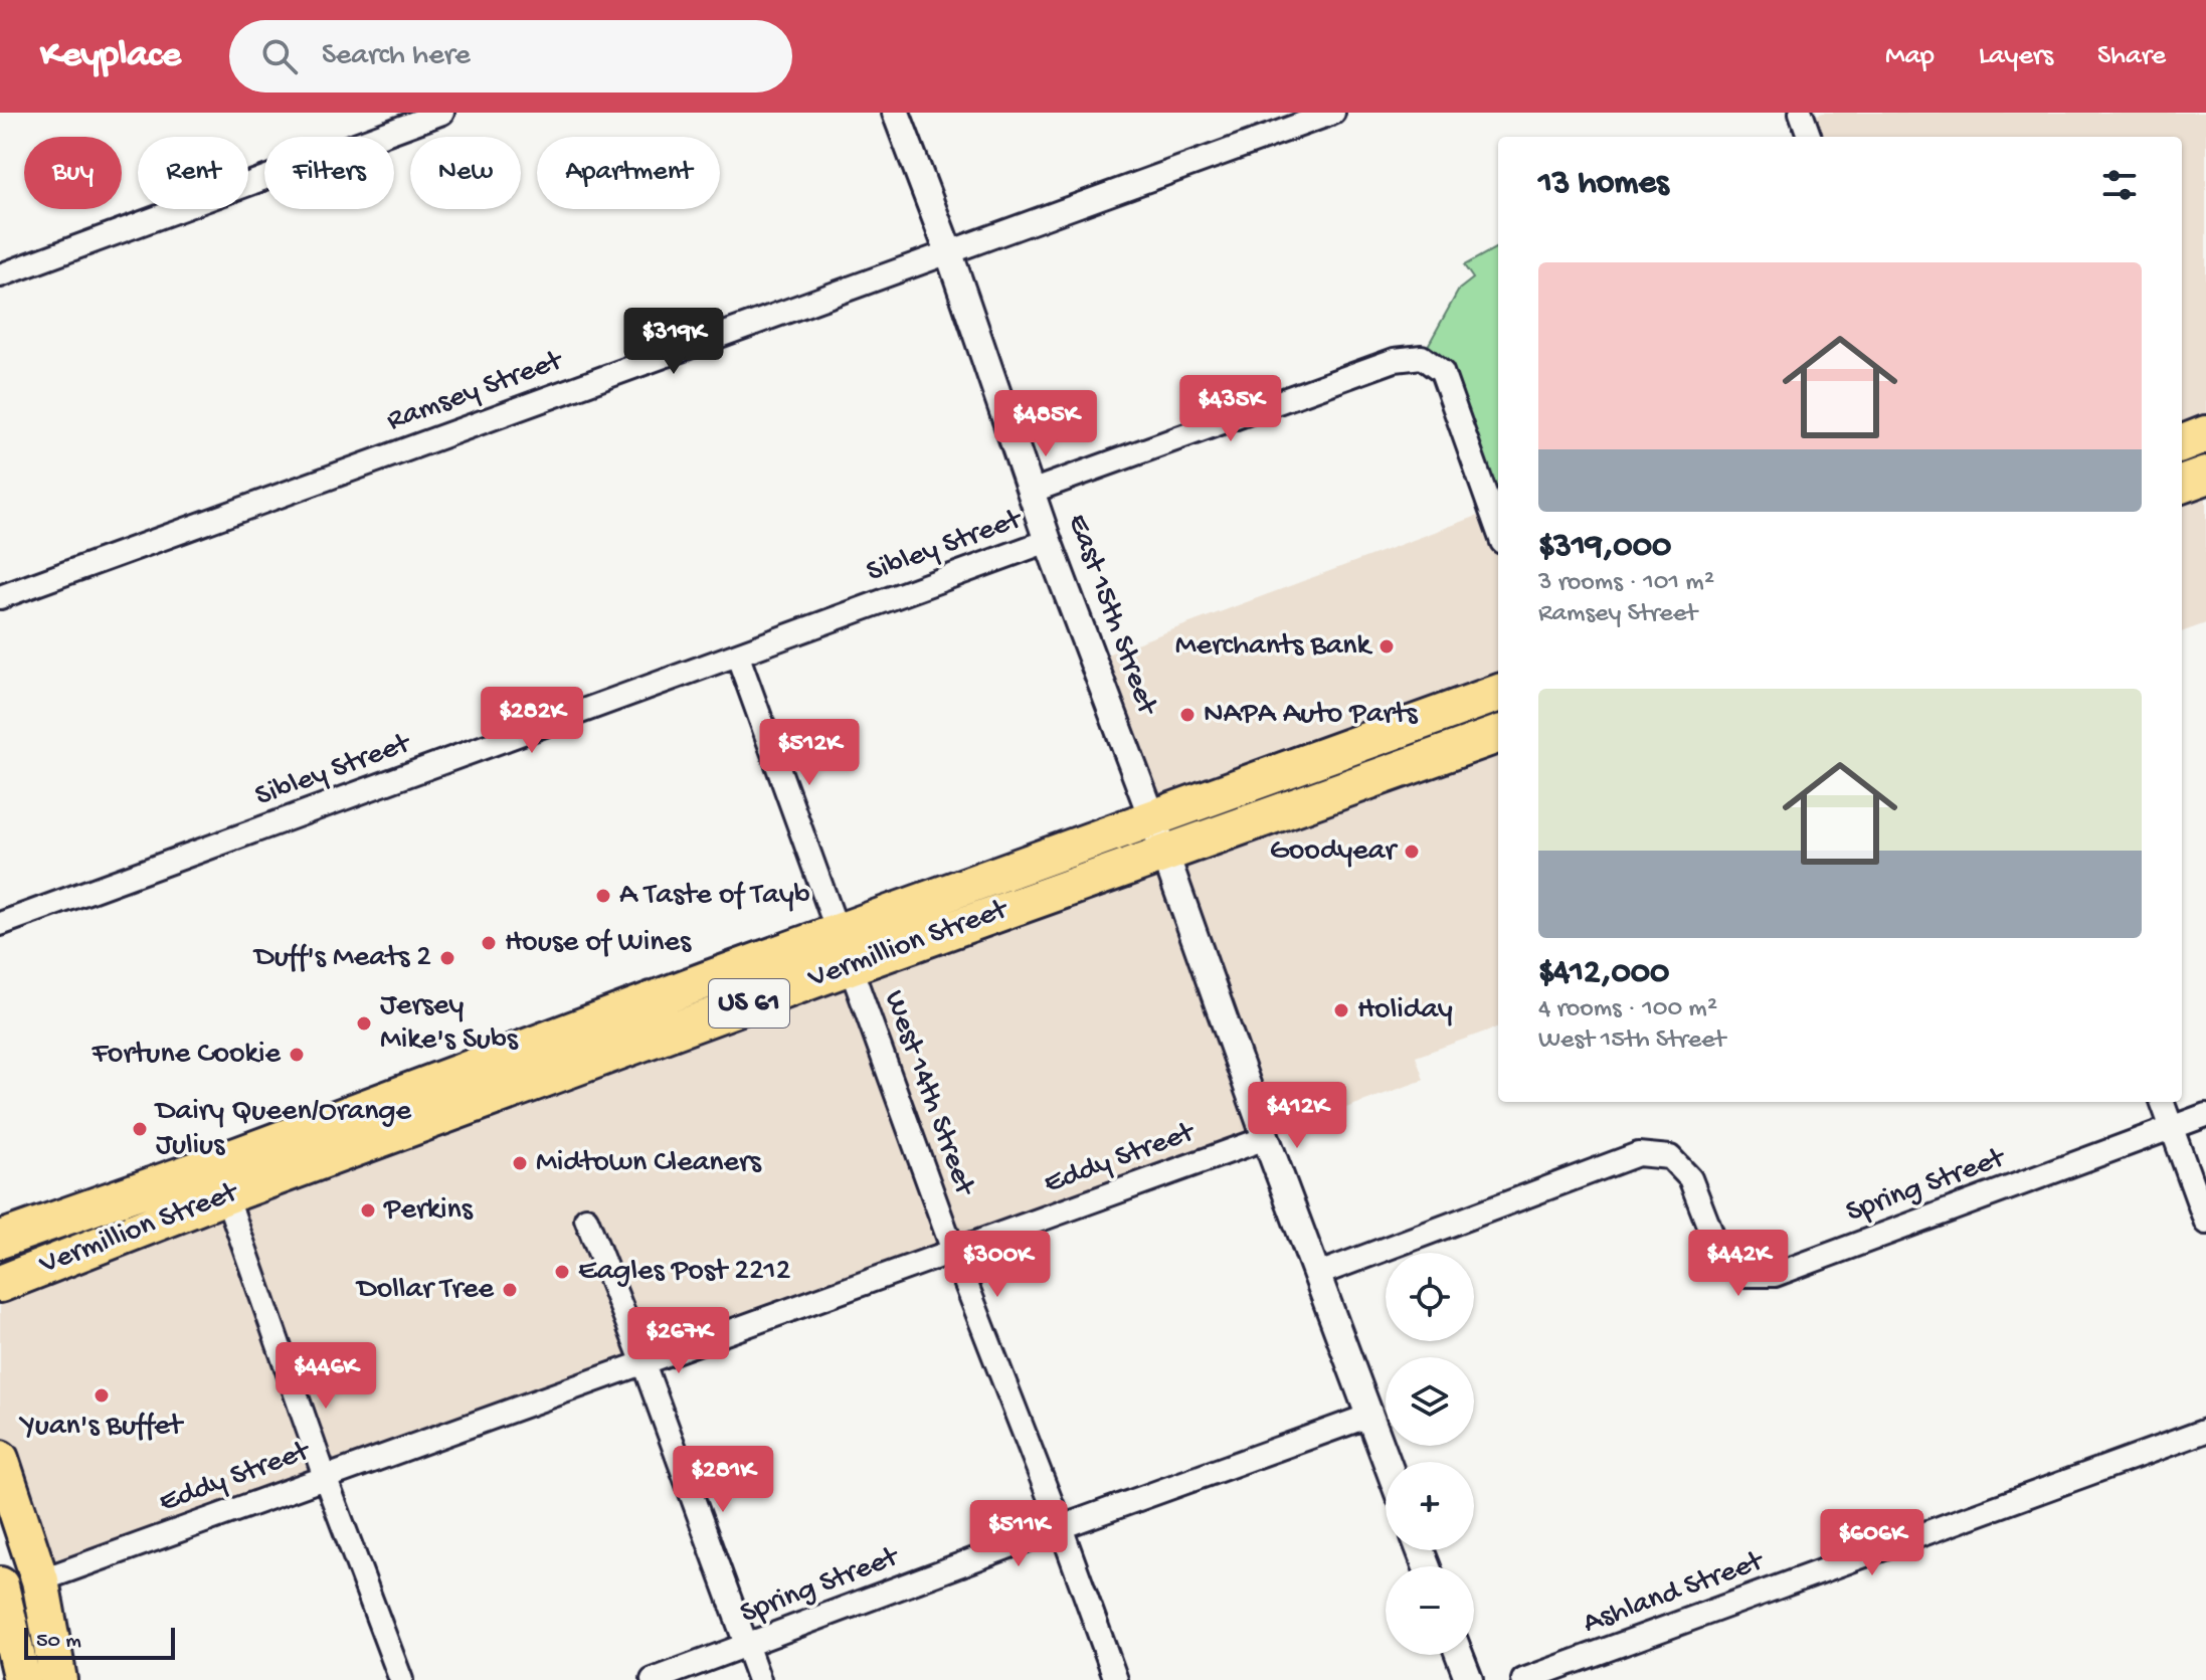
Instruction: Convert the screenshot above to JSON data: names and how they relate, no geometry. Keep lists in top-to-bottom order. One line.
{"streets":{"highway":["Vermillion Street","US 61"],"street":["Ramsey Street","Sibley Street","East 15th Street","West 14th Street","Eddy Street","Spring Street","Ashland Street"]},"crossings":[["Ramsey Street","East 15th Street"],["Sibley Street","East 15th Street"],["Sibley Street","West 14th Street"],["East 15th Street","Vermillion Street"],["East 15th Street","Eddy Street"],["East 15th Street","Spring Street"],["Vermillion Street","West 14th Street"],["West 14th Street","Eddy Street"],["West 14th Street","Spring Street"]],"places":["Merchants Bank","NAPA Auto Parts","Goodyear","A Taste of Tayb","House of Wines","Duff's Meats 2","Holiday","Jersey Mike's Subs","Fortune Cookie","Dairy Queen/Orange Julius","Midtown Cleaners","Perkins","Eagles Post 2212","Dollar Tree","Yuan's Buffet"],"scale_bar":"50 m","page":{"header":"Keyplace","search":"Search here","nav":["Map","Layers","Share"],"chip":["Buy","Rent","Filters","New","Apartment"],"heading":"13 homes","list":[{"name":"$319,000","note":"3 rooms · 101 m² · Ramsey Street"},{"name":"$412,000","note":"4 rooms · 100 m² · West 15th Street"}],"price":["$319K","$435K","$485K","$282K","$512K","$412K","$442K","$300K","$267K","$446K","$281K","$511K","$606K"],"map_buttons":["+","−"],"scale":"50 m"}}
